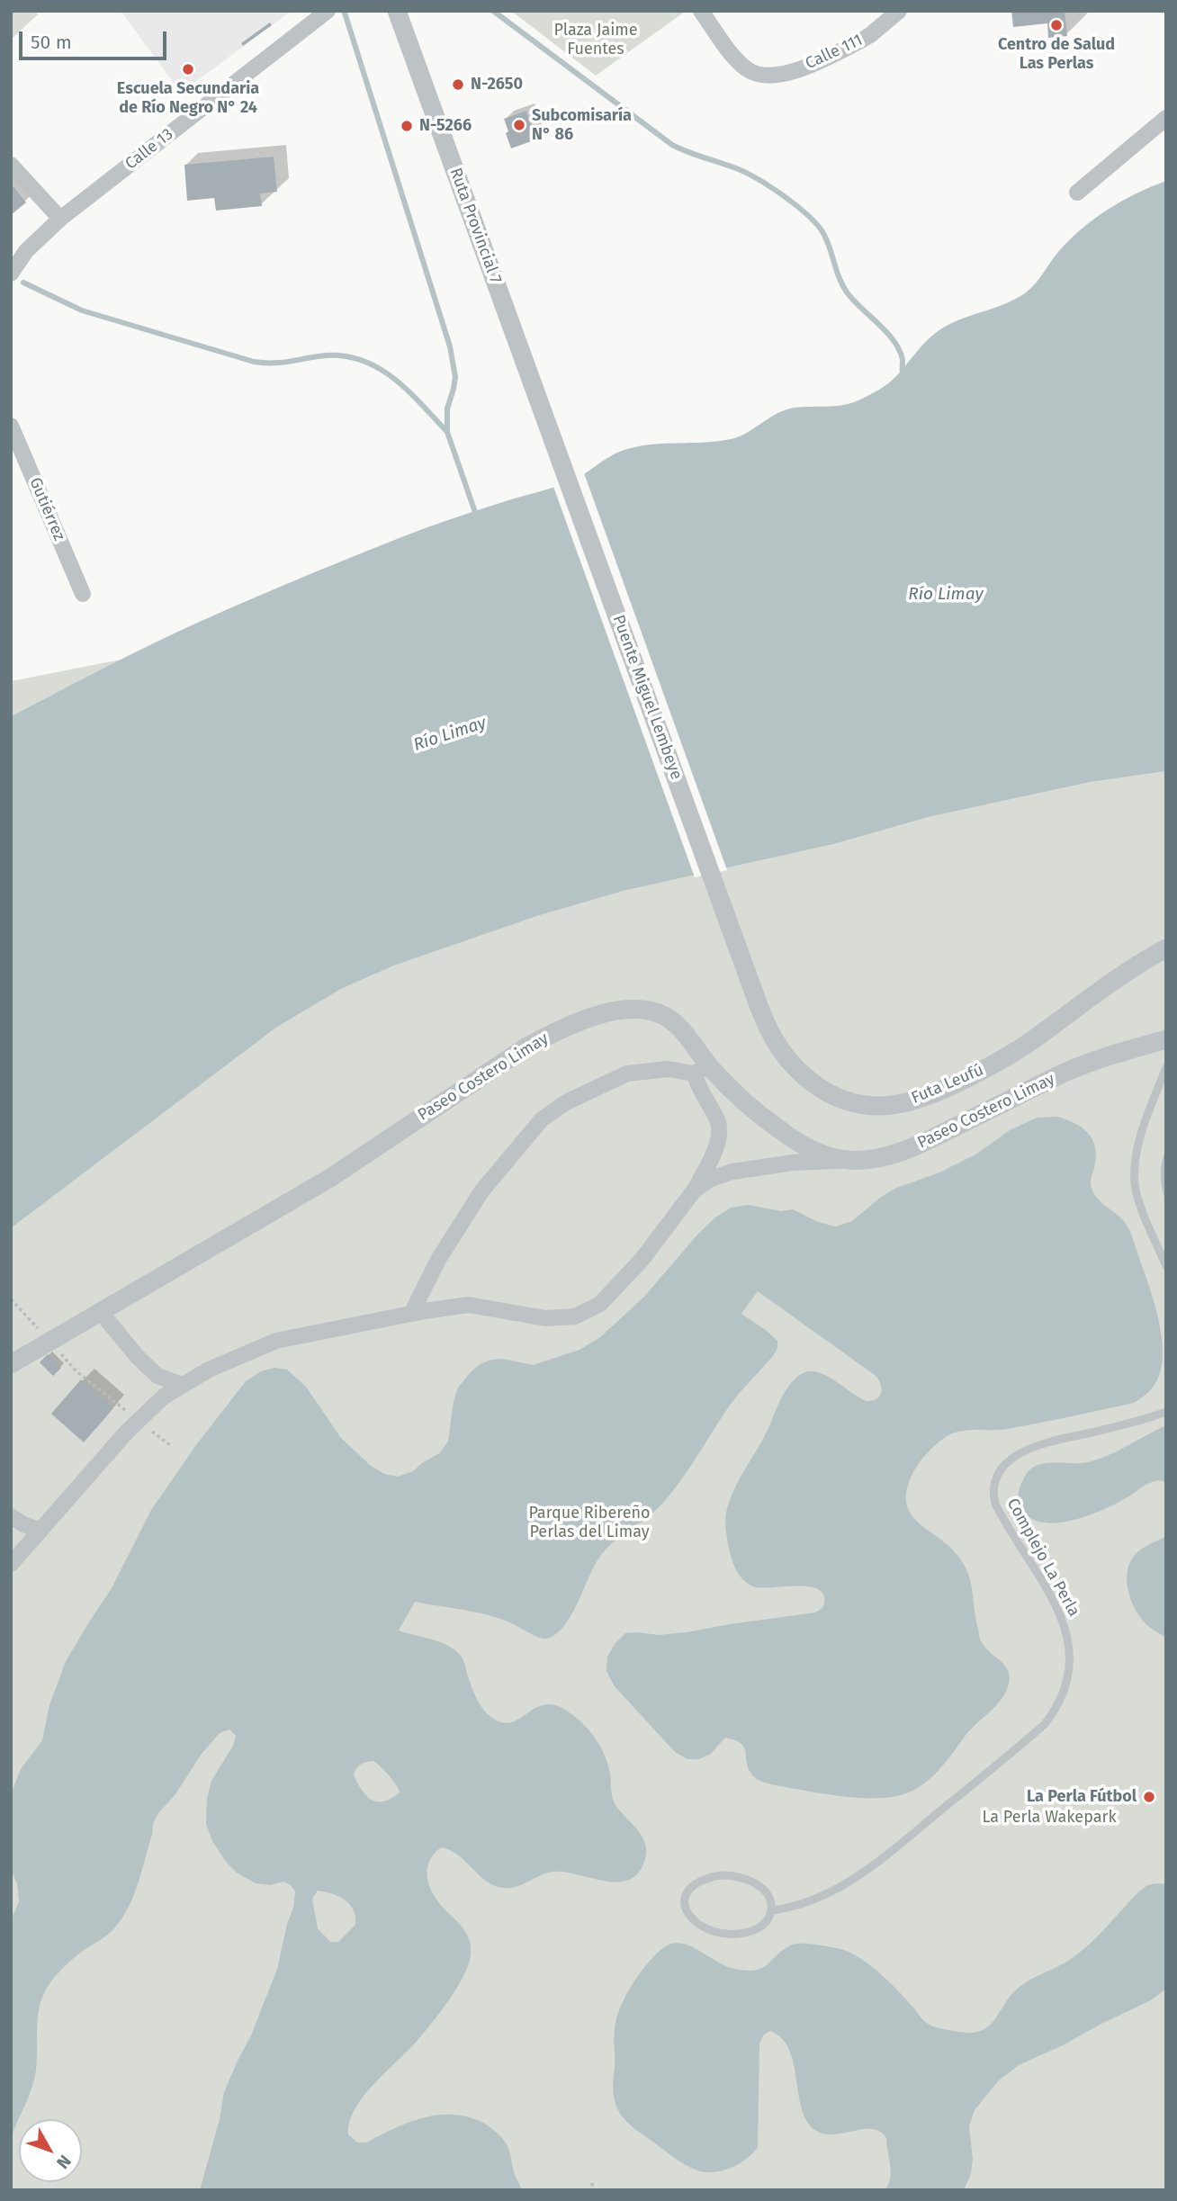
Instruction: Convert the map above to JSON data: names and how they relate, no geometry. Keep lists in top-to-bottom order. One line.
{"streets":{"street":["Calle 111","Calle 13","Ruta Provincial 7","Gutiérrez","Puente Miguel Lembeye","Paseo Costero Limay","Futa Leufú"],"lane":["Complejo La Perla"]},"crossings":[["Ruta Provincial 7","Puente Miguel Lembeye"],["Puente Miguel Lembeye","Futa Leufú"]],"water":["Río Limay"],"parks":["Plaza Jaime Fuentes","Parque Ribereño Perlas del Limay","La Perla Wakepark"],"places":["Centro de Salud Las Perlas","Escuela Secundaria de Río Negro N° 24","N-2650","Subcomisaría N° 86","N-5266","La Perla Fútbol"],"scale_bar":"50 m","north":"bottom right"}
